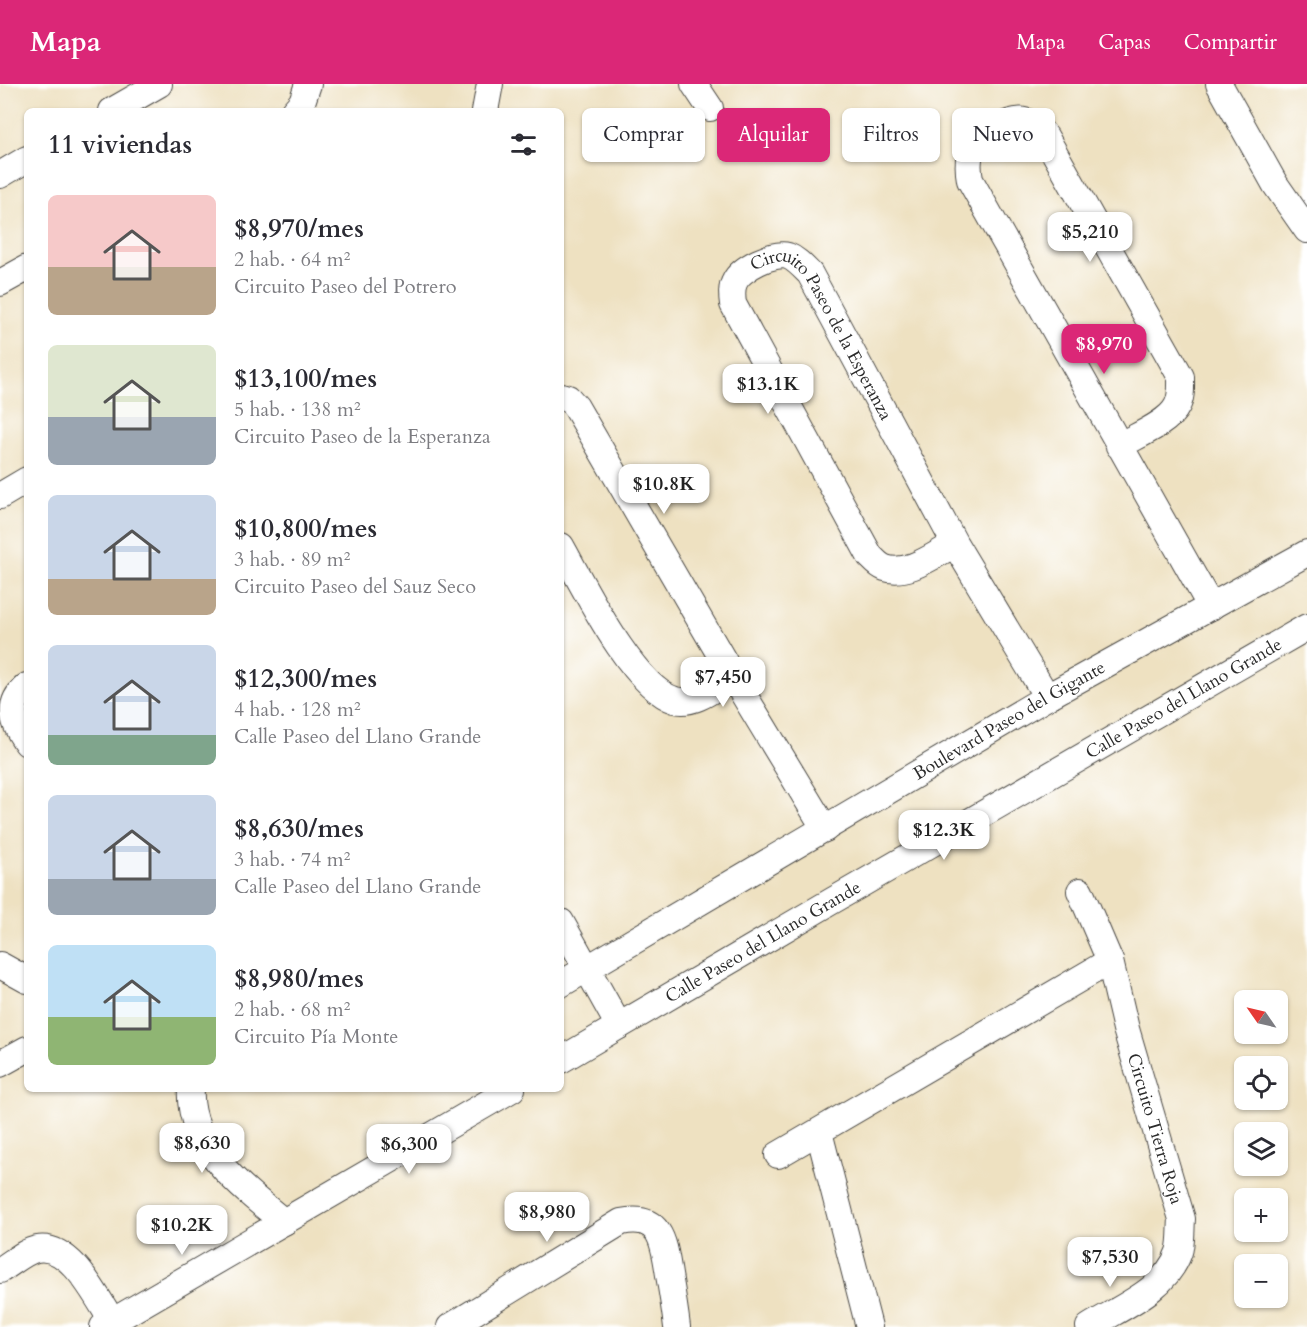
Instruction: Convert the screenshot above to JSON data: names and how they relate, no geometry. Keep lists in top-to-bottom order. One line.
{"streets":{"street":["Circuito Paseo de la Esperanza","Calle Paseo del Llano Grande","Boulevard Paseo del Gigante","Circuito Tierra Roja"]},"crossings":[["Circuito Paseo de la Esperanza","Boulevard Paseo del Gigante"]],"north":"top left","page":{"header":"Mapa","nav":["Mapa","Capas","Compartir"],"chip":["Comprar","Alquilar","Filtros","Nuevo"],"heading":"11 viviendas","list":[{"name":"$8,970/mes","note":"2 hab. · 64 m² · Circuito Paseo del Potrero"},{"name":"$13,100/mes","note":"5 hab. · 138 m² · Circuito Paseo de la Esperanza"},{"name":"$10,800/mes","note":"3 hab. · 89 m² · Circuito Paseo del Sauz Seco"},{"name":"$12,300/mes","note":"4 hab. · 128 m² · Calle Paseo del Llano Grande"},{"name":"$8,630/mes","note":"3 hab. · 74 m² · Calle Paseo del Llano Grande"},{"name":"$8,980/mes","note":"2 hab. · 68 m² · Circuito Pía Monte"}],"price":["$5,210","$8,970","$13.1K","$10.8K","$7,450","$12.3K","$8,630","$6,300","$8,980","$10.2K","$7,530"],"map_buttons":["+","−"]}}
